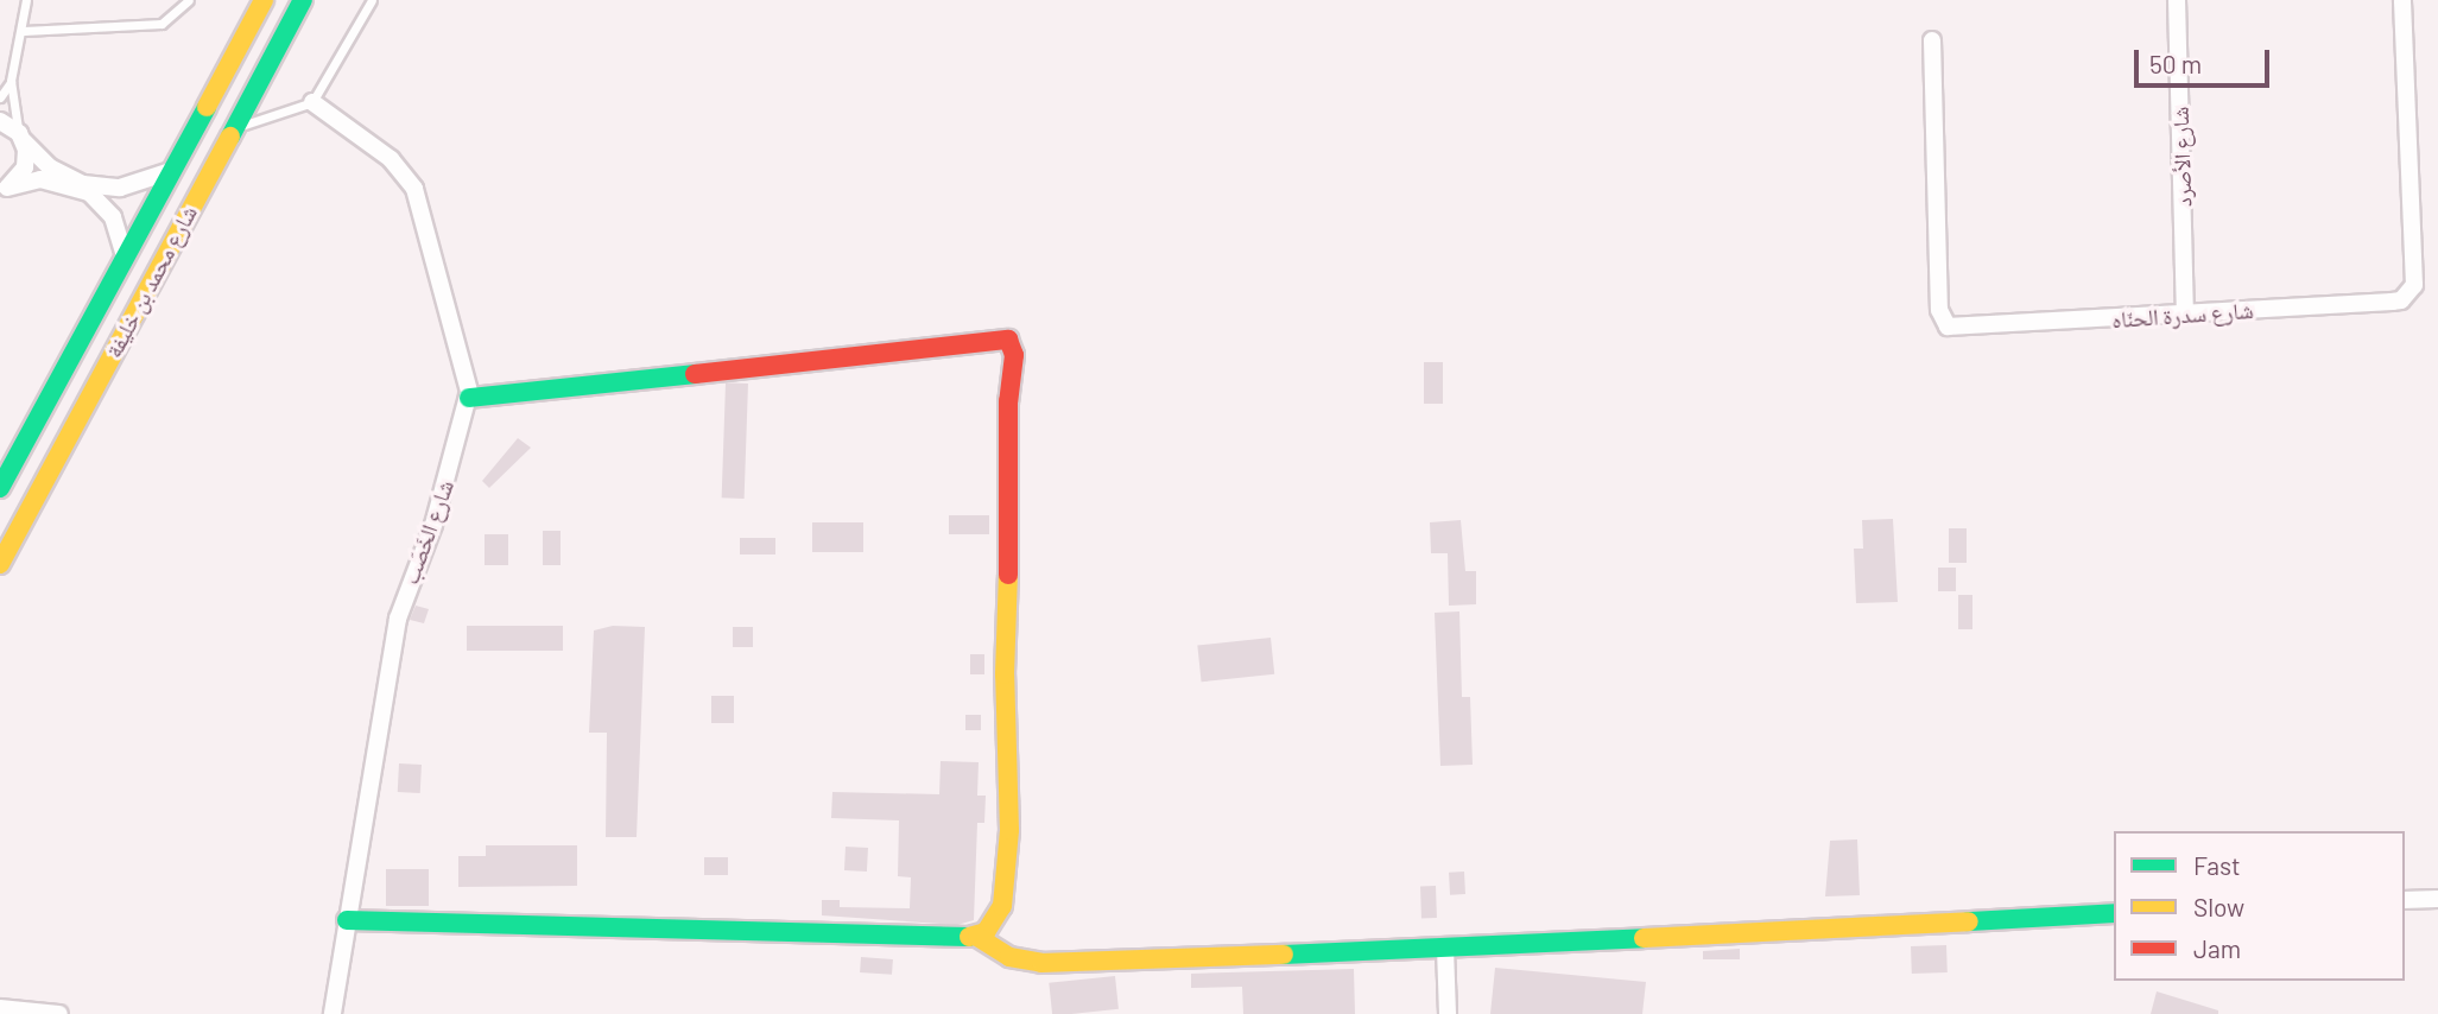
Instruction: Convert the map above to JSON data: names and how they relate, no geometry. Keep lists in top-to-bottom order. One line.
{"streets":{"main road":["شارع محمد بن خليفة"],"street":["شارع الأصرد","شارع سدرة الحنّاه","شارع الخَصَب"]},"crossings":[["شارع الأصرد","شارع سدرة الحنّاه"]],"legend":["Fast","Slow","Jam"],"scale_bar":"50 m"}
